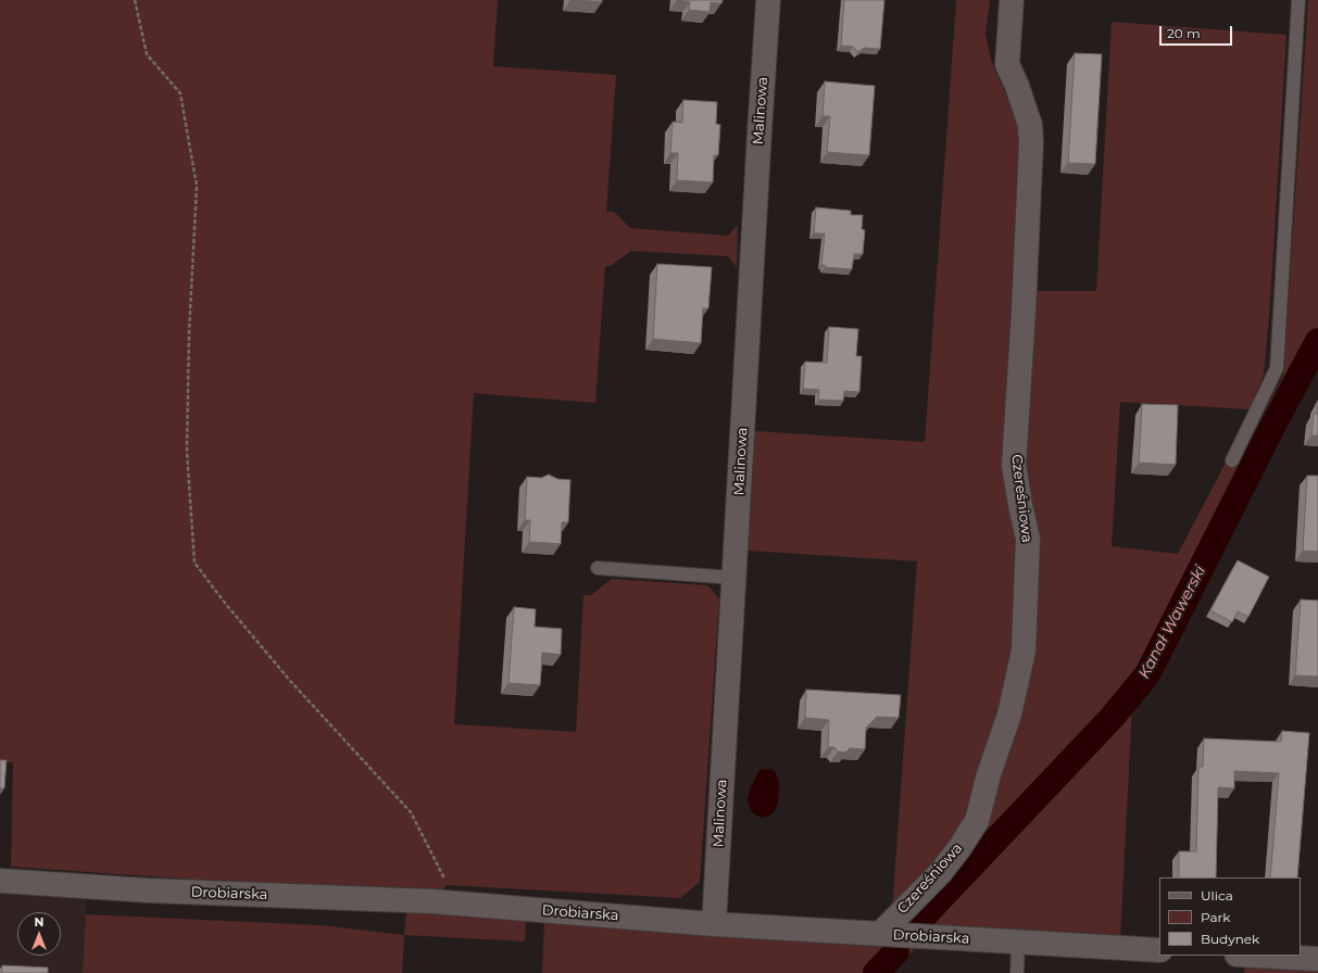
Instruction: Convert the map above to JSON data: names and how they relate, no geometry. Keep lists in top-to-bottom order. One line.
{"streets":{"street":["Malinowa","Czereśniowa","Drobiarska"]},"crossings":[["Malinowa","Drobiarska"],["Czereśniowa","Drobiarska"]],"water":["Kanał Wawerski"],"legend":["Ulica","Park","Budynek"],"scale_bar":"20 m","north":"top"}
